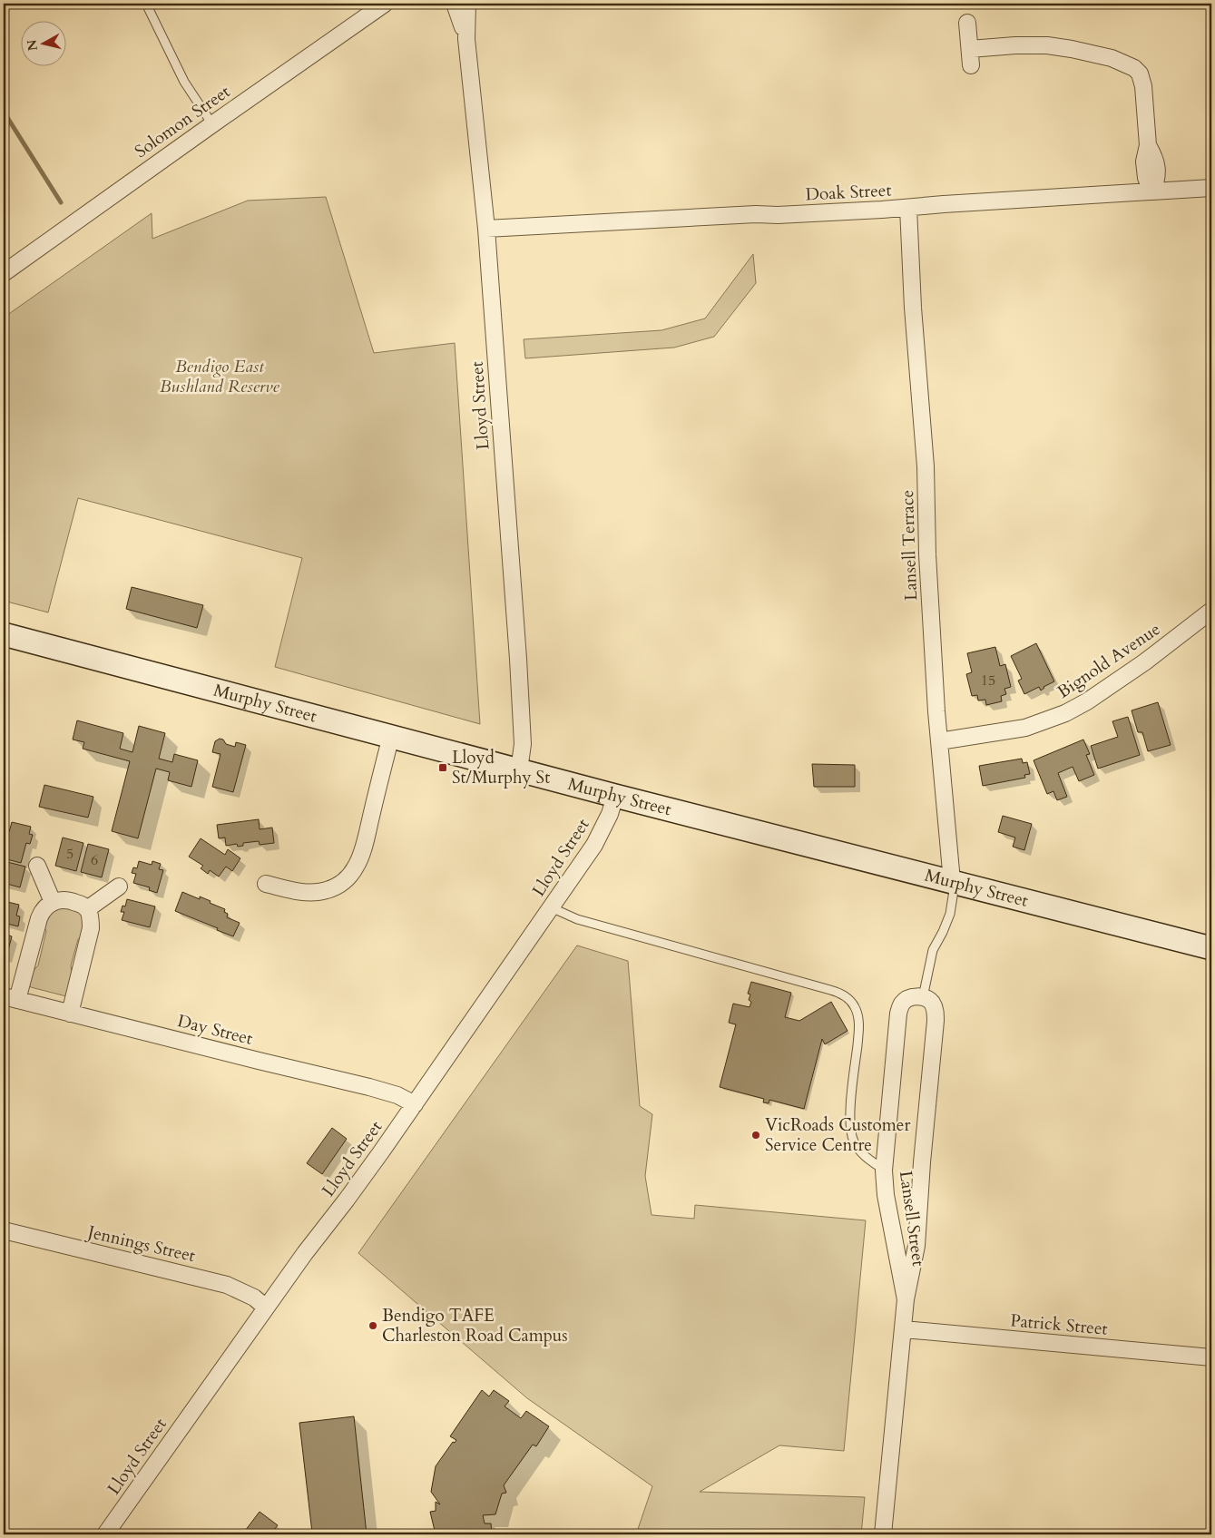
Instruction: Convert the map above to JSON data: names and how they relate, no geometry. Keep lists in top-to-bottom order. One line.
{"streets":{"street":["Solomon Street","Doak Street","Lloyd Street","Lansell Terrace","Bignold Avenue","Murphy Street","Day Street","Lansell Street","Jennings Street","Patrick Street"]},"crossings":[["Doak Street","Lloyd Street"],["Doak Street","Lansell Terrace"],["Lloyd Street","Murphy Street"],["Lloyd Street","Day Street"],["Lloyd Street","Jennings Street"],["Lansell Terrace","Bignold Avenue"],["Lansell Terrace","Murphy Street"],["Lansell Street","Patrick Street"]],"parks":["Bendigo East Bushland Reserve"],"places":{"transit":["Lloyd St/Murphy St"],"other":["VicRoads Customer Service Centre","Bendigo TAFE Charleston Road Campus"]},"house_numbers":["15","5","6"],"north":"left"}
